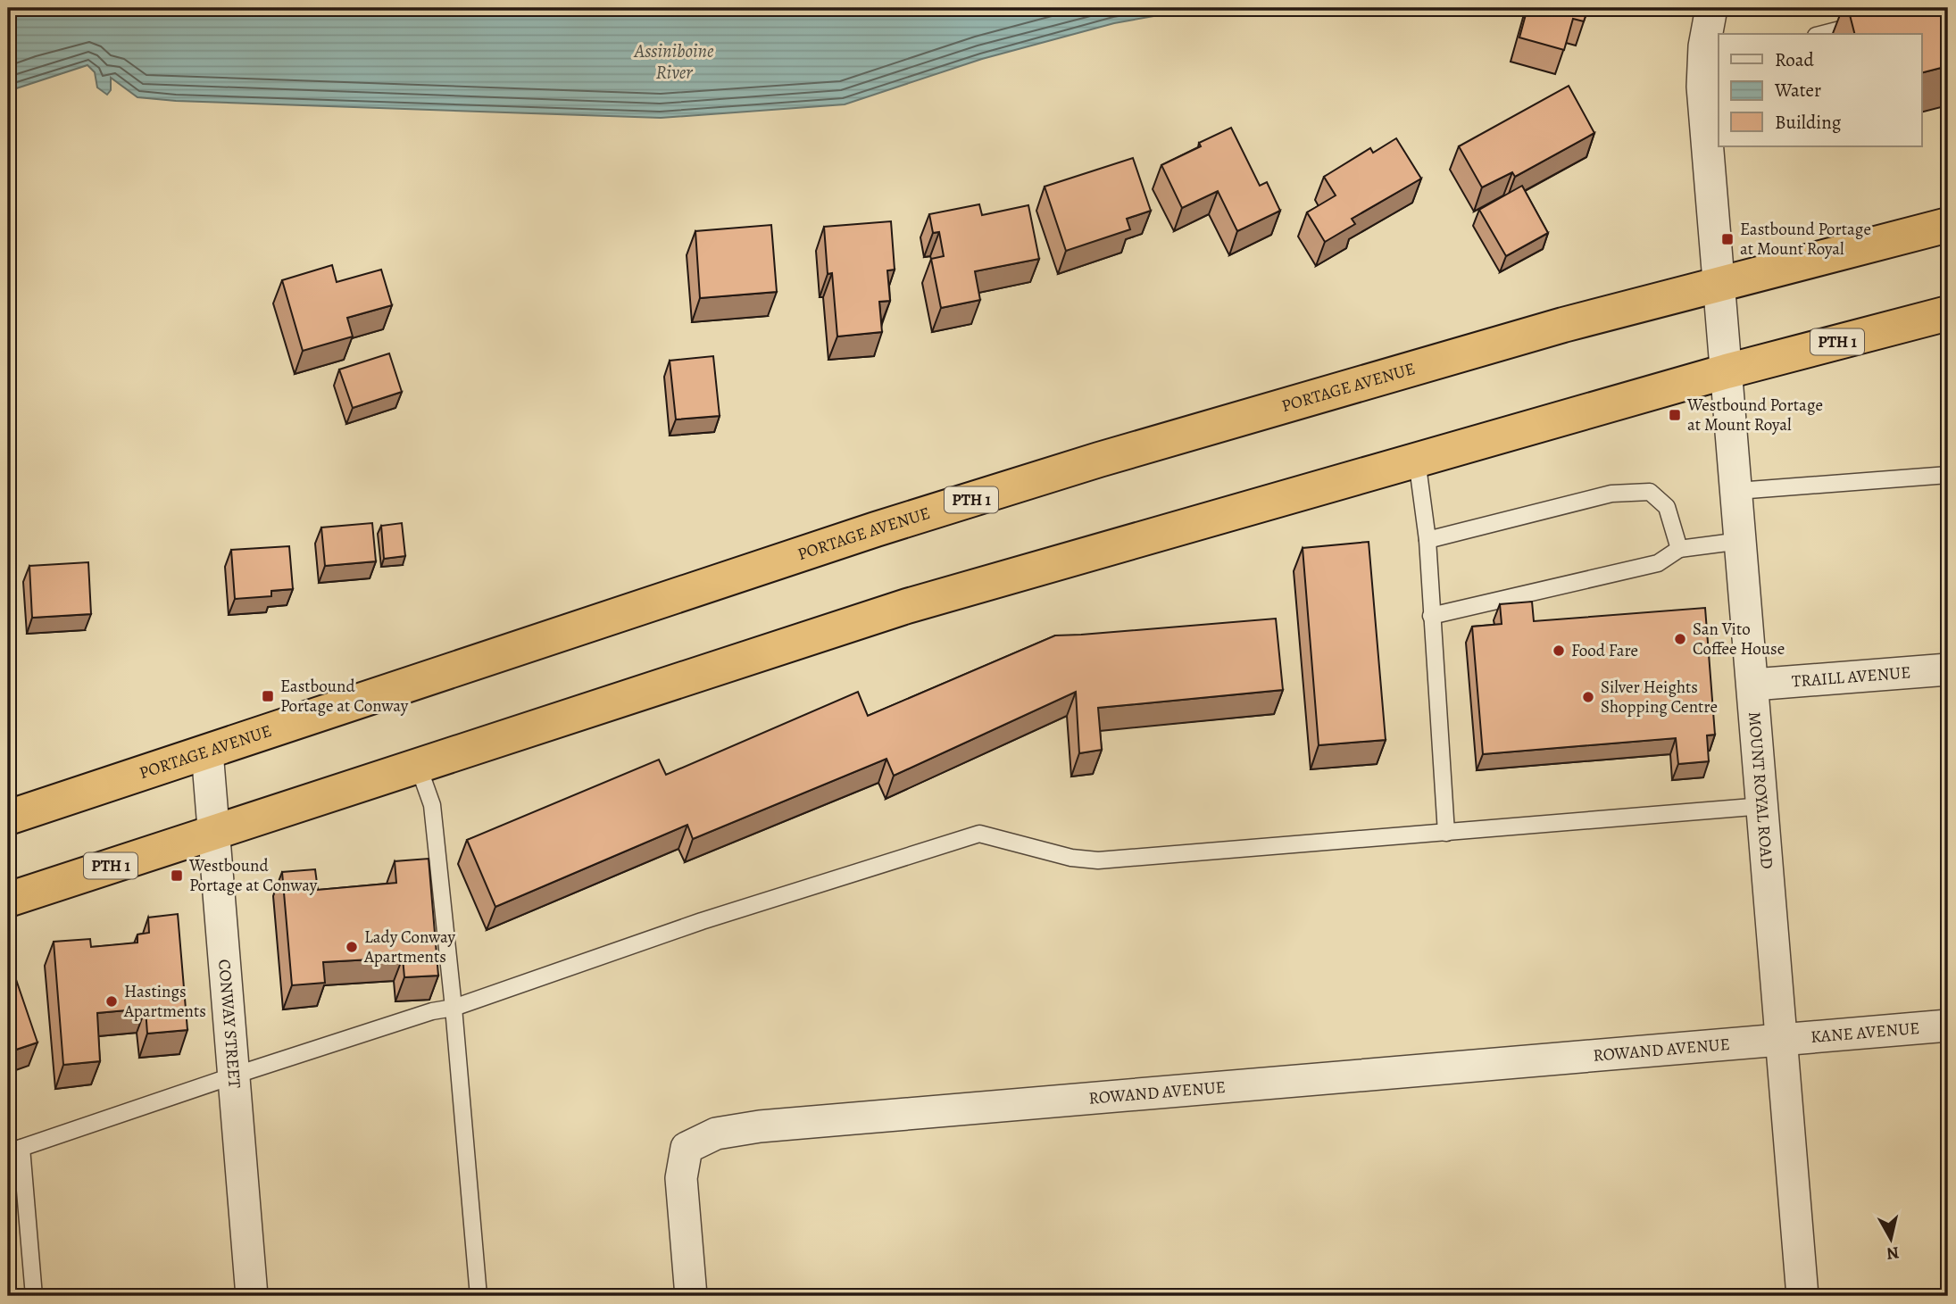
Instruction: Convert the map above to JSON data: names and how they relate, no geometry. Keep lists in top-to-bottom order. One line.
{"streets":{"highway":["PTH 1","PORTAGE AVENUE"],"street":["TRAILL AVENUE","MOUNT ROYAL ROAD","CONWAY STREET","KANE AVENUE","ROWAND AVENUE"]},"crossings":[["PTH 1","MOUNT ROYAL ROAD"],["PTH 1","CONWAY STREET"],["PORTAGE AVENUE","MOUNT ROYAL ROAD"],["PORTAGE AVENUE","CONWAY STREET"],["TRAILL AVENUE","MOUNT ROYAL ROAD"],["MOUNT ROYAL ROAD","KANE AVENUE"],["MOUNT ROYAL ROAD","ROWAND AVENUE"],["KANE AVENUE","ROWAND AVENUE"]],"water":["Assiniboine River"],"places":{"transit":["Eastbound Portage at Mount Royal","Westbound Portage at Mount Royal","Eastbound Portage at Conway","Westbound Portage at Conway"],"other":["San Vito Coffee House","Food Fare","Silver Heights Shopping Centre","Lady Conway Apartments","Hastings Apartments"]},"legend":["Road","Water","Building"],"north":"bottom"}
